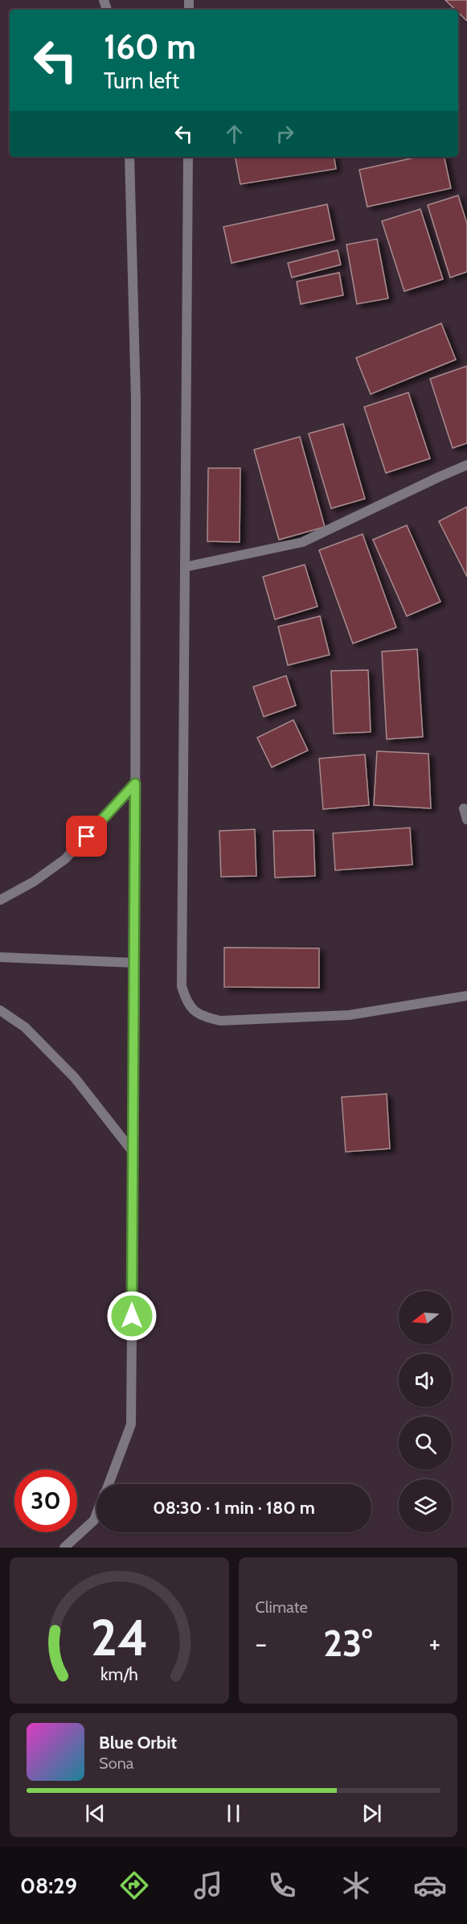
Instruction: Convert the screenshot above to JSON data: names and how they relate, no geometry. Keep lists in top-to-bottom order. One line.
{"north":"left","page":{"turn":["160 m","Turn left"],"limit":"30","trip":"08:30 · 1 min · 180 m","tile":"Climate","heat":["−","23°","+"],"song":["Blue Orbit","Sona"],"tabs":"08:29","gauge":["24","km/h"]}}
